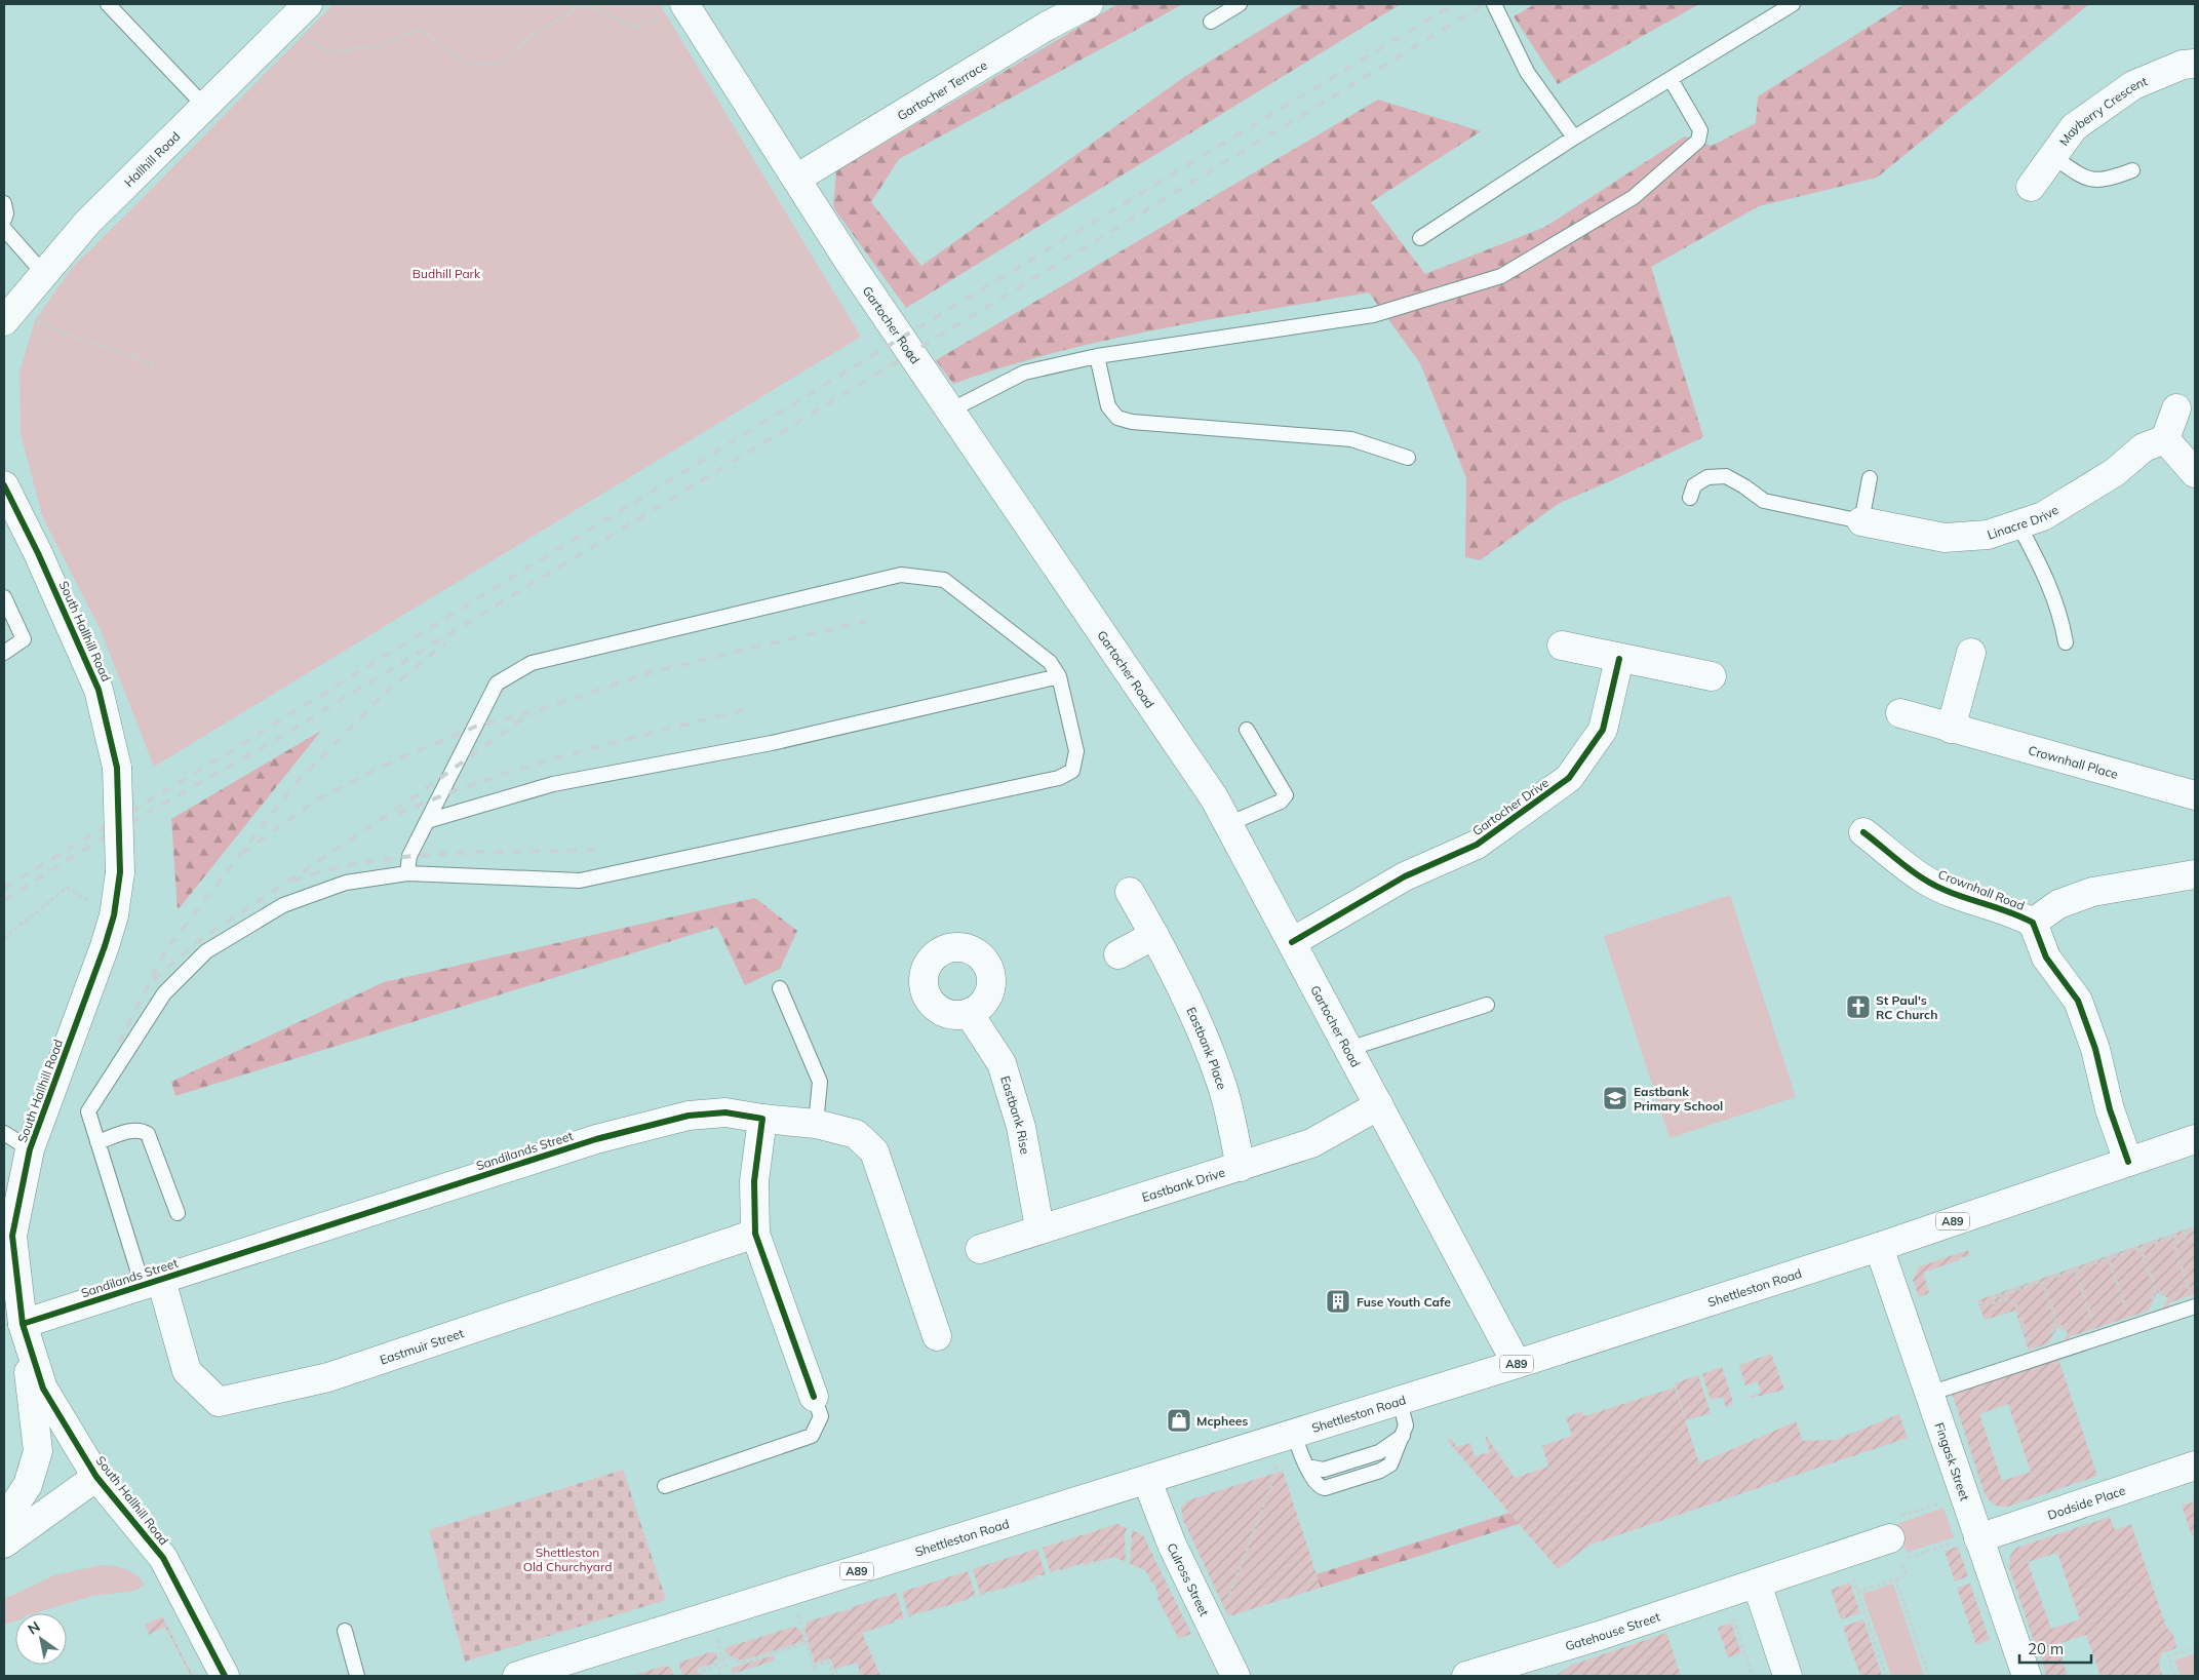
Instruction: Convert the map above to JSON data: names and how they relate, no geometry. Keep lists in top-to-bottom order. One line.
{"streets":{"street":["Gartocher Terrace","Mayberry Crescent","Hallhill Road","Gartocher Road","Linacre Drive","South Hallhill Road","Crownhall Place","Gartocher Drive","Crownhall Road","Eastbank Place","Eastbank Rise","Sandilands Street","Eastbank Drive","A89","Shettleston Road","Eastmuir Street","Fingask Street","Dodside Place","Culross Street","Gatehouse Street"]},"crossings":[["Gartocher Terrace","Gartocher Road"],["Gartocher Road","Gartocher Drive"],["Gartocher Road","Eastbank Drive"],["Gartocher Road","Shettleston Road"],["South Hallhill Road","Sandilands Street"],["Crownhall Road","Shettleston Road"],["Eastbank Place","Eastbank Drive"],["Eastbank Rise","Eastbank Drive"],["Sandilands Street","Eastmuir Street"],["Shettleston Road","Fingask Street"],["Shettleston Road","Culross Street"],["Fingask Street","Dodside Place"]],"parks":["Budhill Park","Shettleston Old Churchyard"],"places":{"church":["St Paul's RC Church"],"school or university":["Eastbank Primary School"],"building":["Fuse Youth Cafe"],"shop":["Mcphees"]},"scale_bar":"20 m","north":"top left"}
